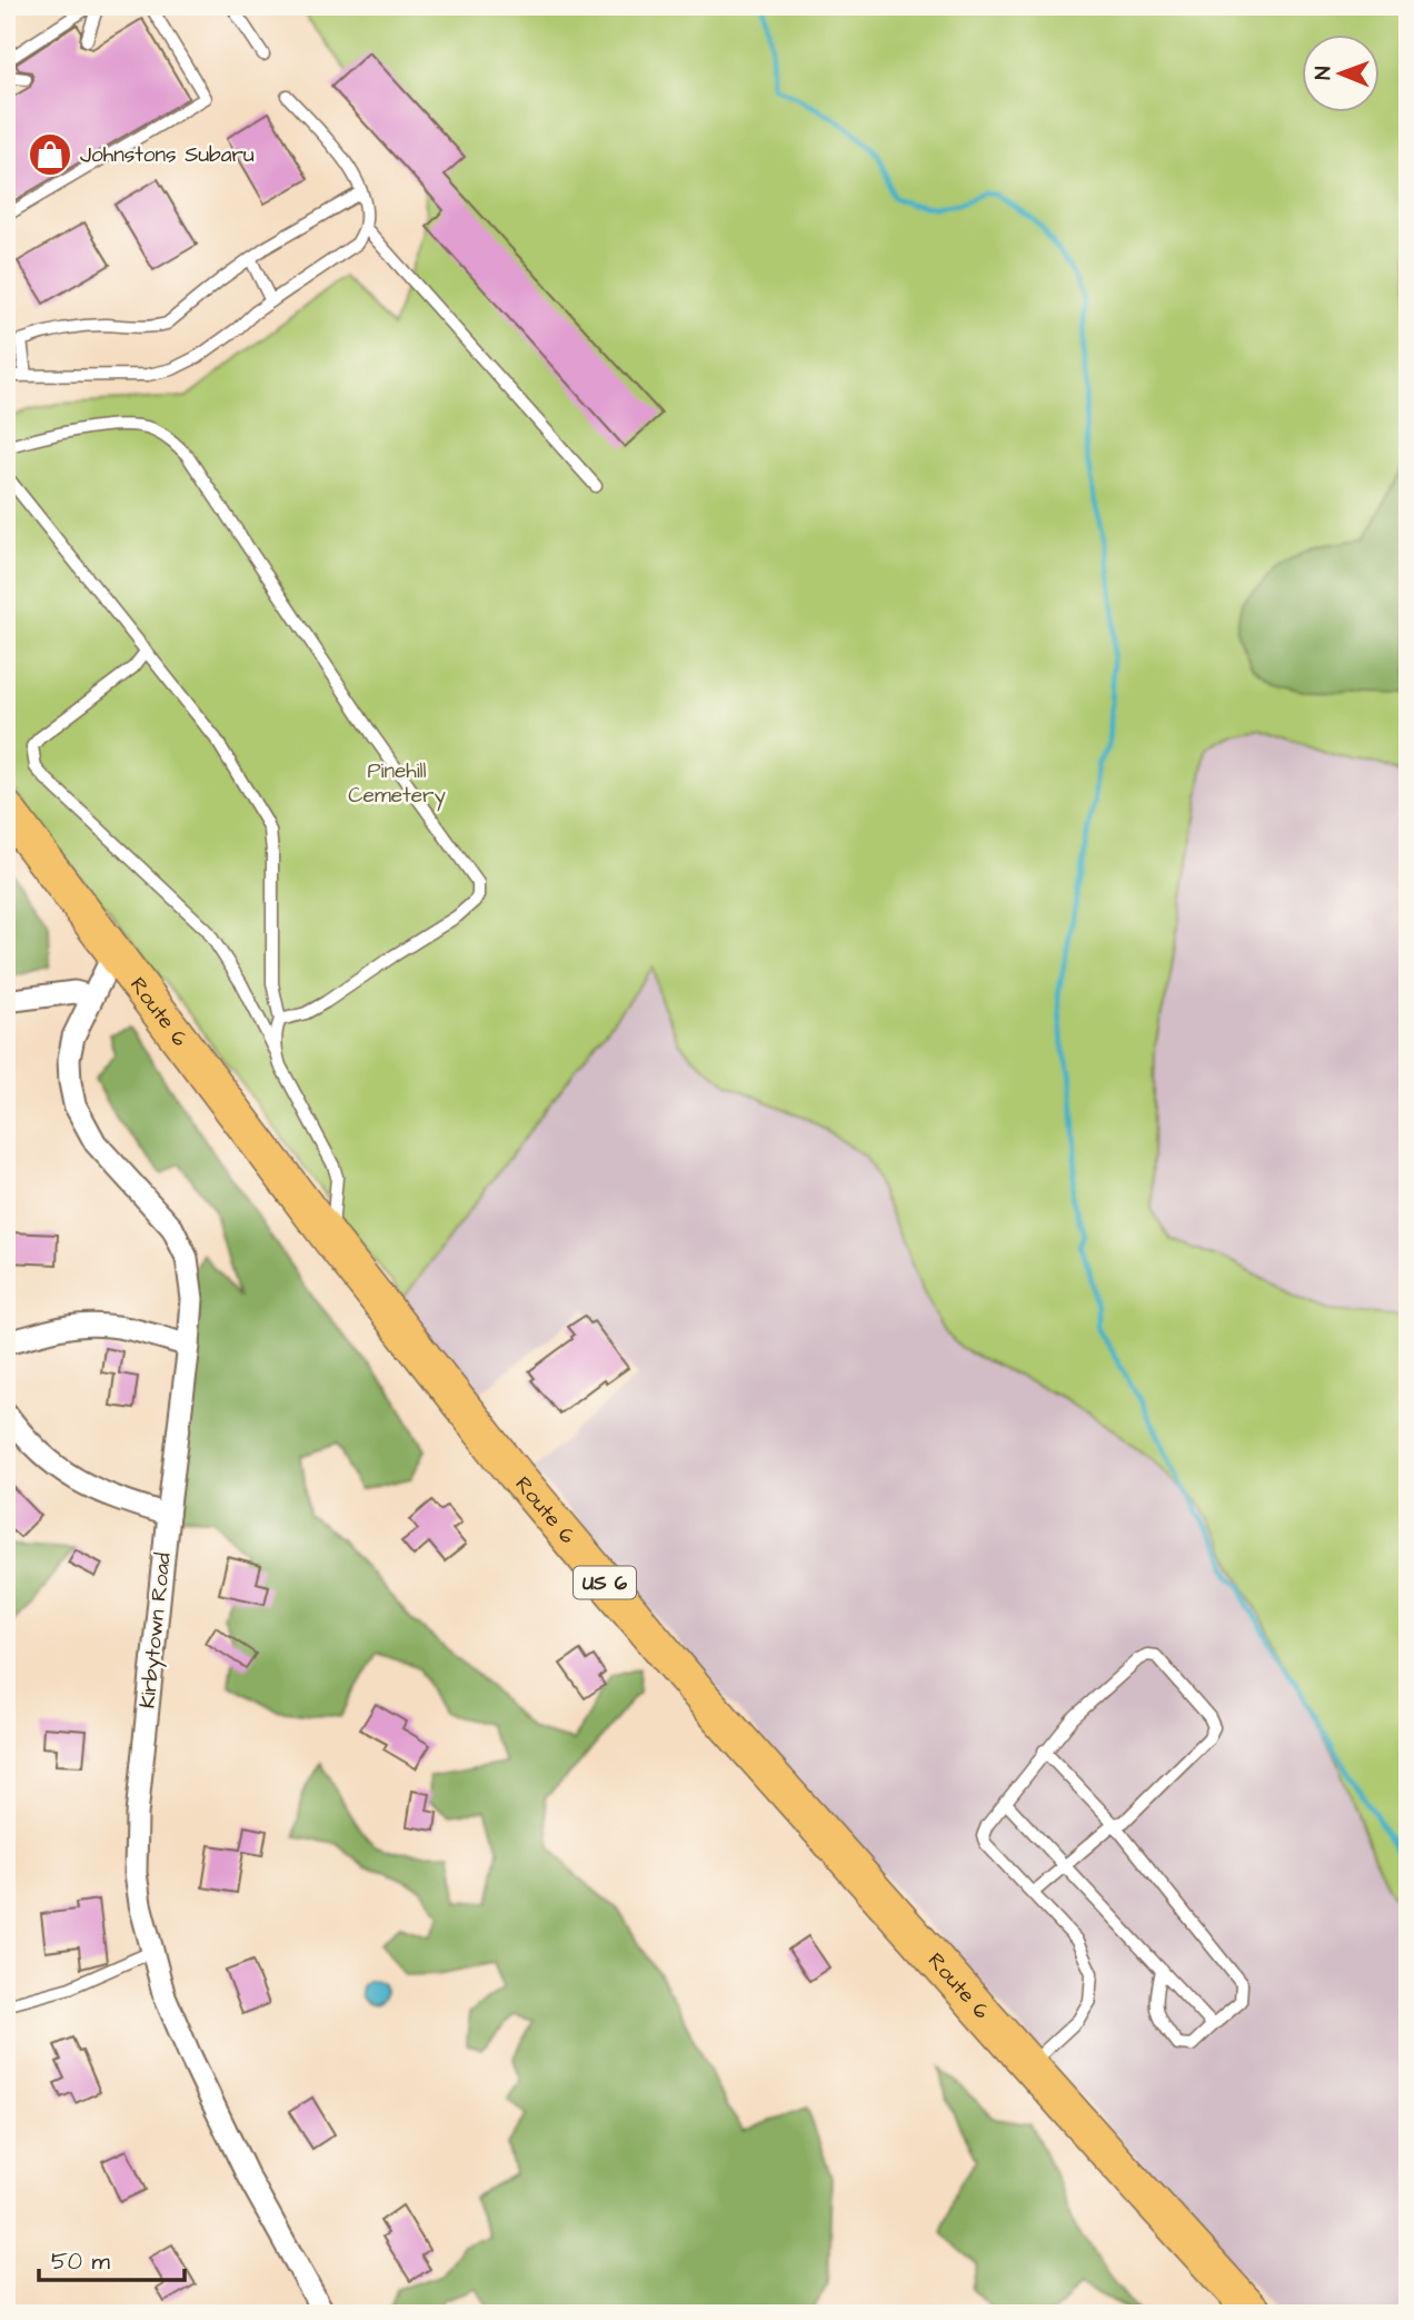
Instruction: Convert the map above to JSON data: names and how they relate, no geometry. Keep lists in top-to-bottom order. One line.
{"streets":{"main road":["Route 6","US 6"],"street":["Kirbytown Road"]},"crossings":[["Route 6","Kirbytown Road"]],"parks":["Pinehill Cemetery"],"places":{"shop":["Johnstons Subaru"]},"scale_bar":"50 m","north":"left"}
